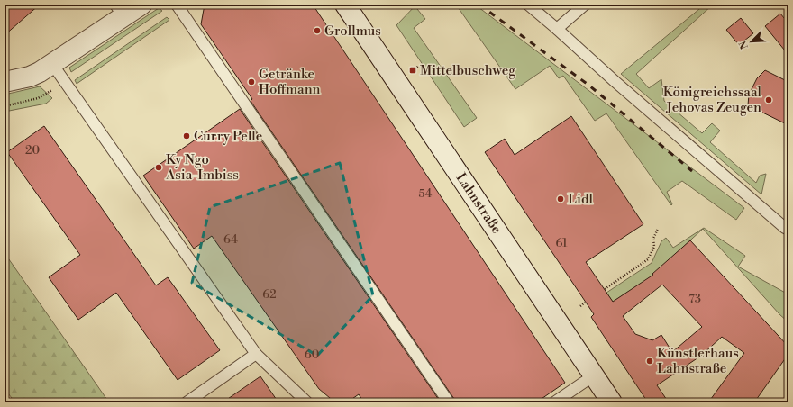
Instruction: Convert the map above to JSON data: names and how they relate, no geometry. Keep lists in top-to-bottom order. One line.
{"streets":{"street":["Lahnstraße"]},"places":{"other":["Grollmus","Getränke Hoffmann","Königreichssaal Jehovas Zeugen","Curry Pelle","Ky Ngo Asia-Imbiss","Lidl","Künstlerhaus Lahnstraße"],"transit":["Mittelbuschweg"]},"house_numbers":["20","54","64","61","62","73","60"],"north":"bottom left"}
